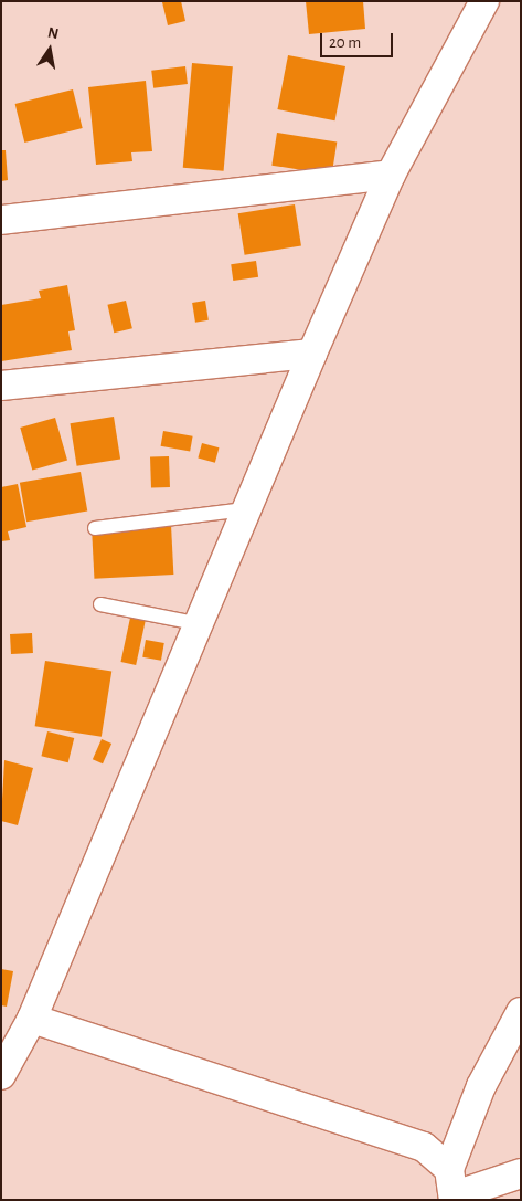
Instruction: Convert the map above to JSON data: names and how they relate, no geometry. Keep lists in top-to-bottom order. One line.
{"scale_bar":"20 m","north":"top"}
